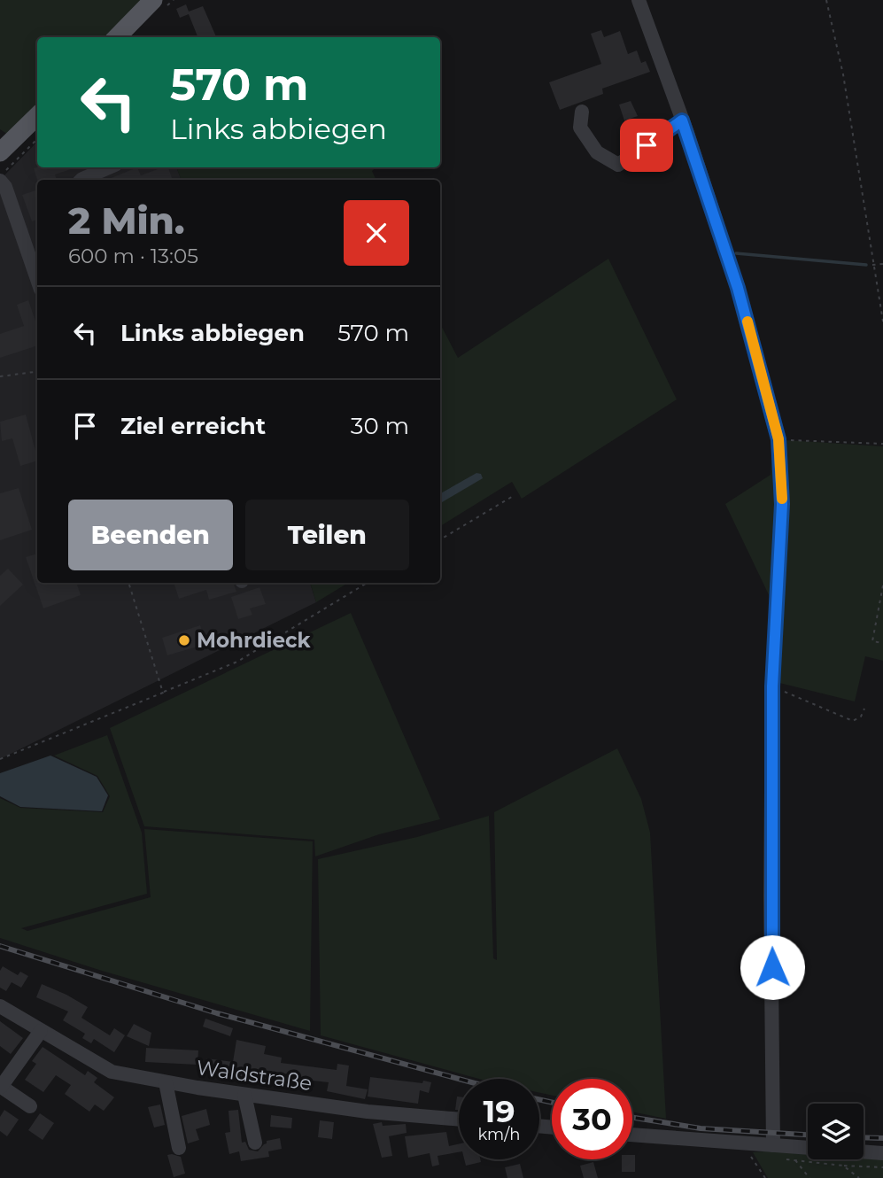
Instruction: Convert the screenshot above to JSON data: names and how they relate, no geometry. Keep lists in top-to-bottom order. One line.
{"streets":{"street":["Waldstraße"]},"places":["Mohrdieck"],"page":{"turn":["570 m","Links abbiegen"],"heading":["2 Min.","600 m · 13:05"],"list":[{"name":"Links abbiegen","value":"570 m"},{"name":"Ziel erreicht","value":"30 m"}],"buttons":["Beenden","Teilen"],"speed":"19 km/h","limit":"30"}}
